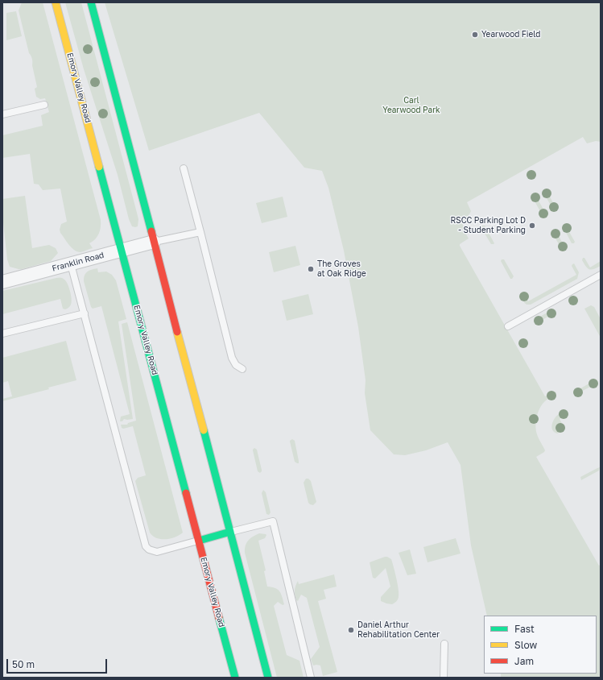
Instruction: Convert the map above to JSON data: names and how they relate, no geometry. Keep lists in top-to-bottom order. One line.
{"streets":{"main road":["Emory Valley Road"],"street":["Franklin Road"]},"crossings":[["Emory Valley Road","Franklin Road"]],"parks":["Carl Yearwood Park"],"places":["Yearwood Field","RSCC Parking Lot D - Student Parking","The Groves at Oak Ridge","Daniel Arthur Rehabilitation Center"],"legend":["Fast","Slow","Jam"],"scale_bar":"50 m"}
